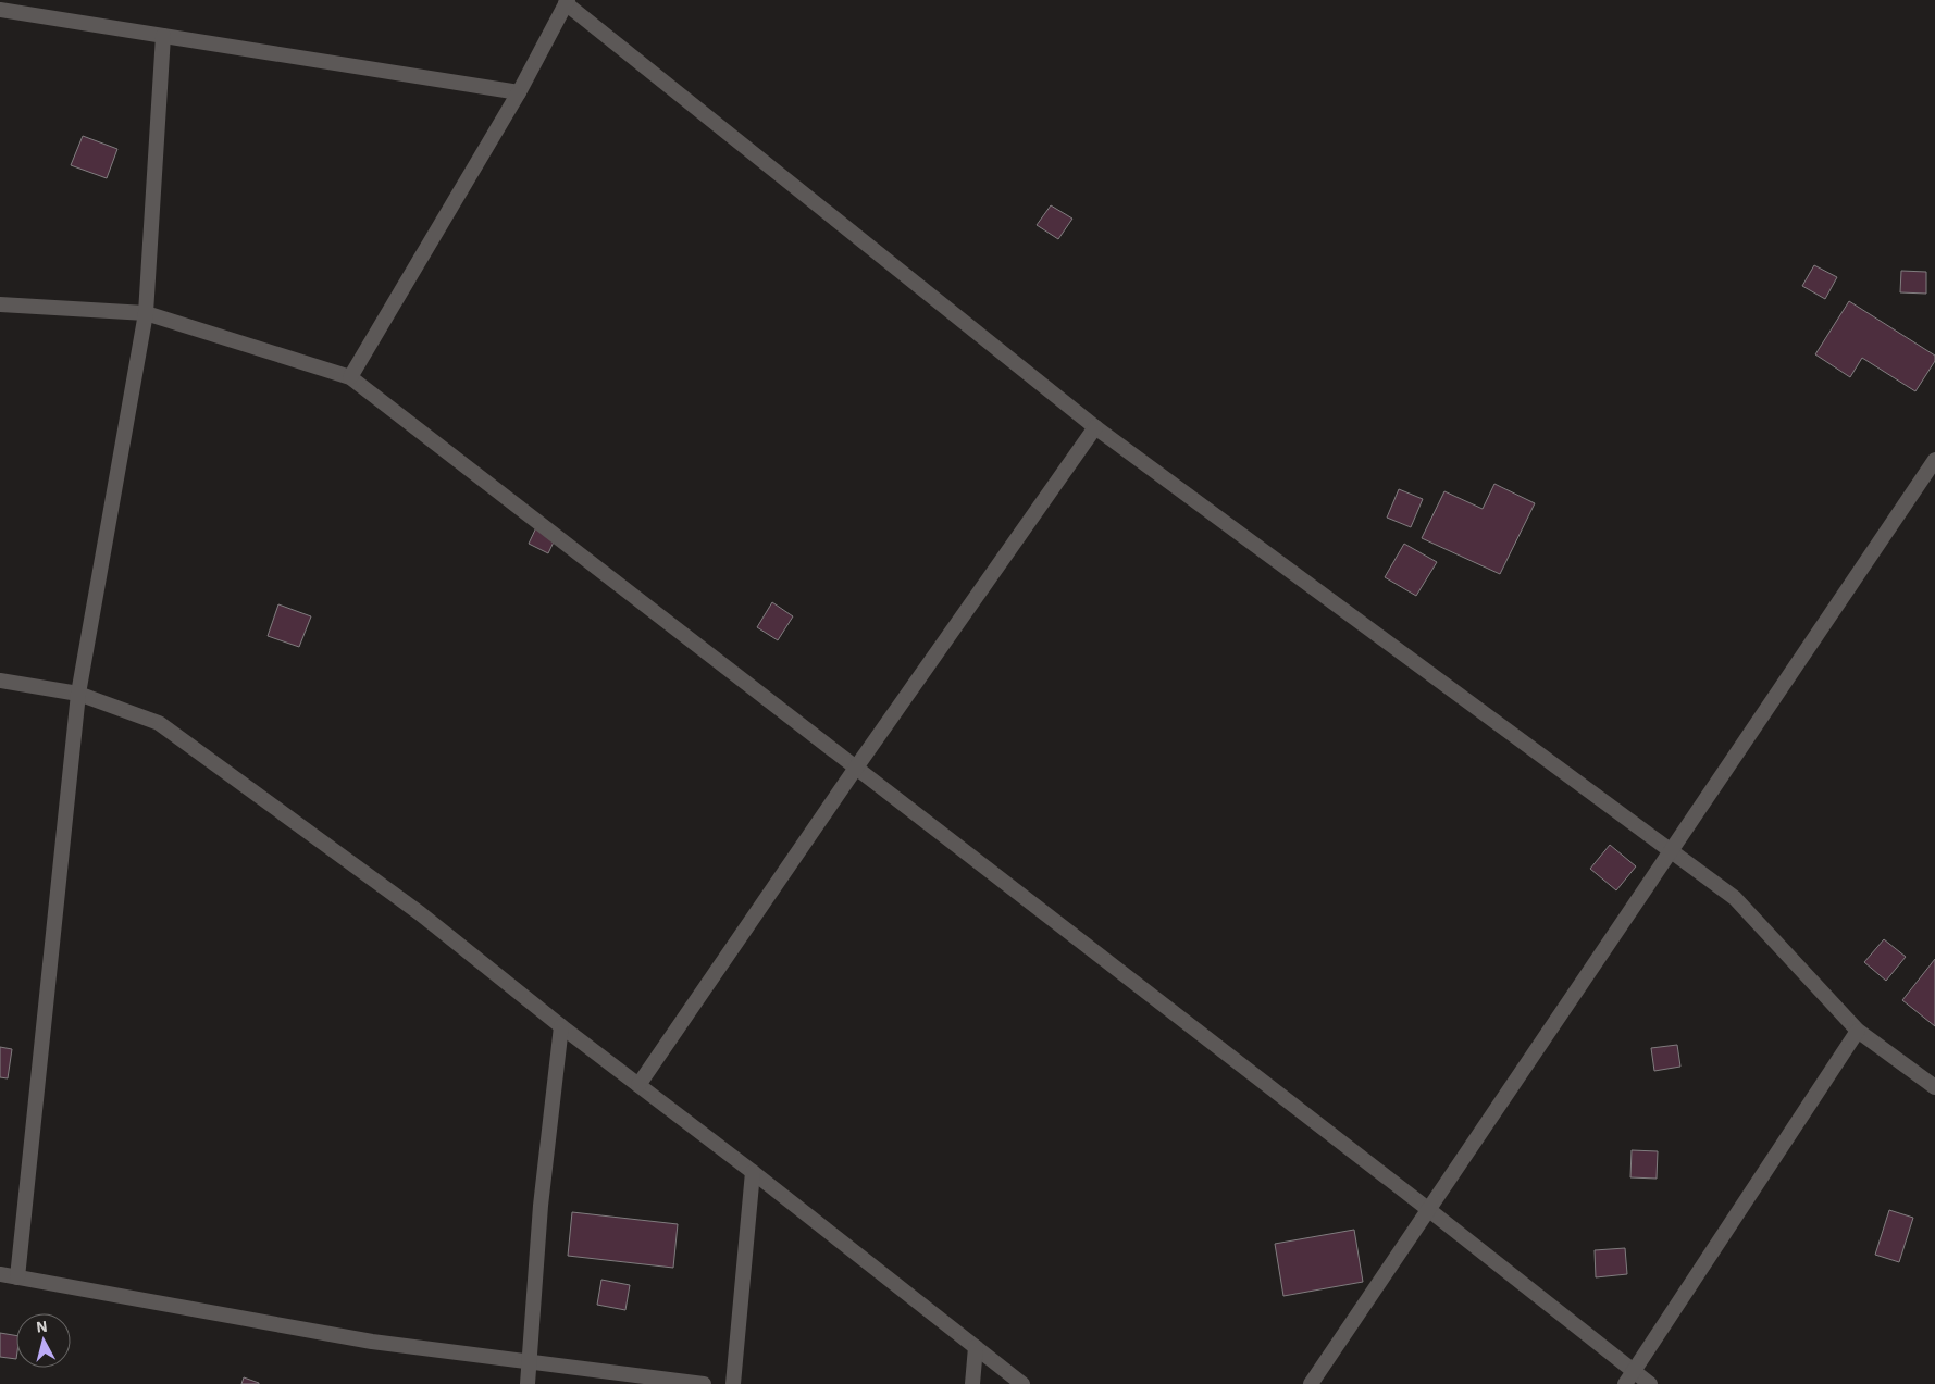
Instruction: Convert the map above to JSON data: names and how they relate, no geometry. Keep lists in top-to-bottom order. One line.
{"north":"top"}
